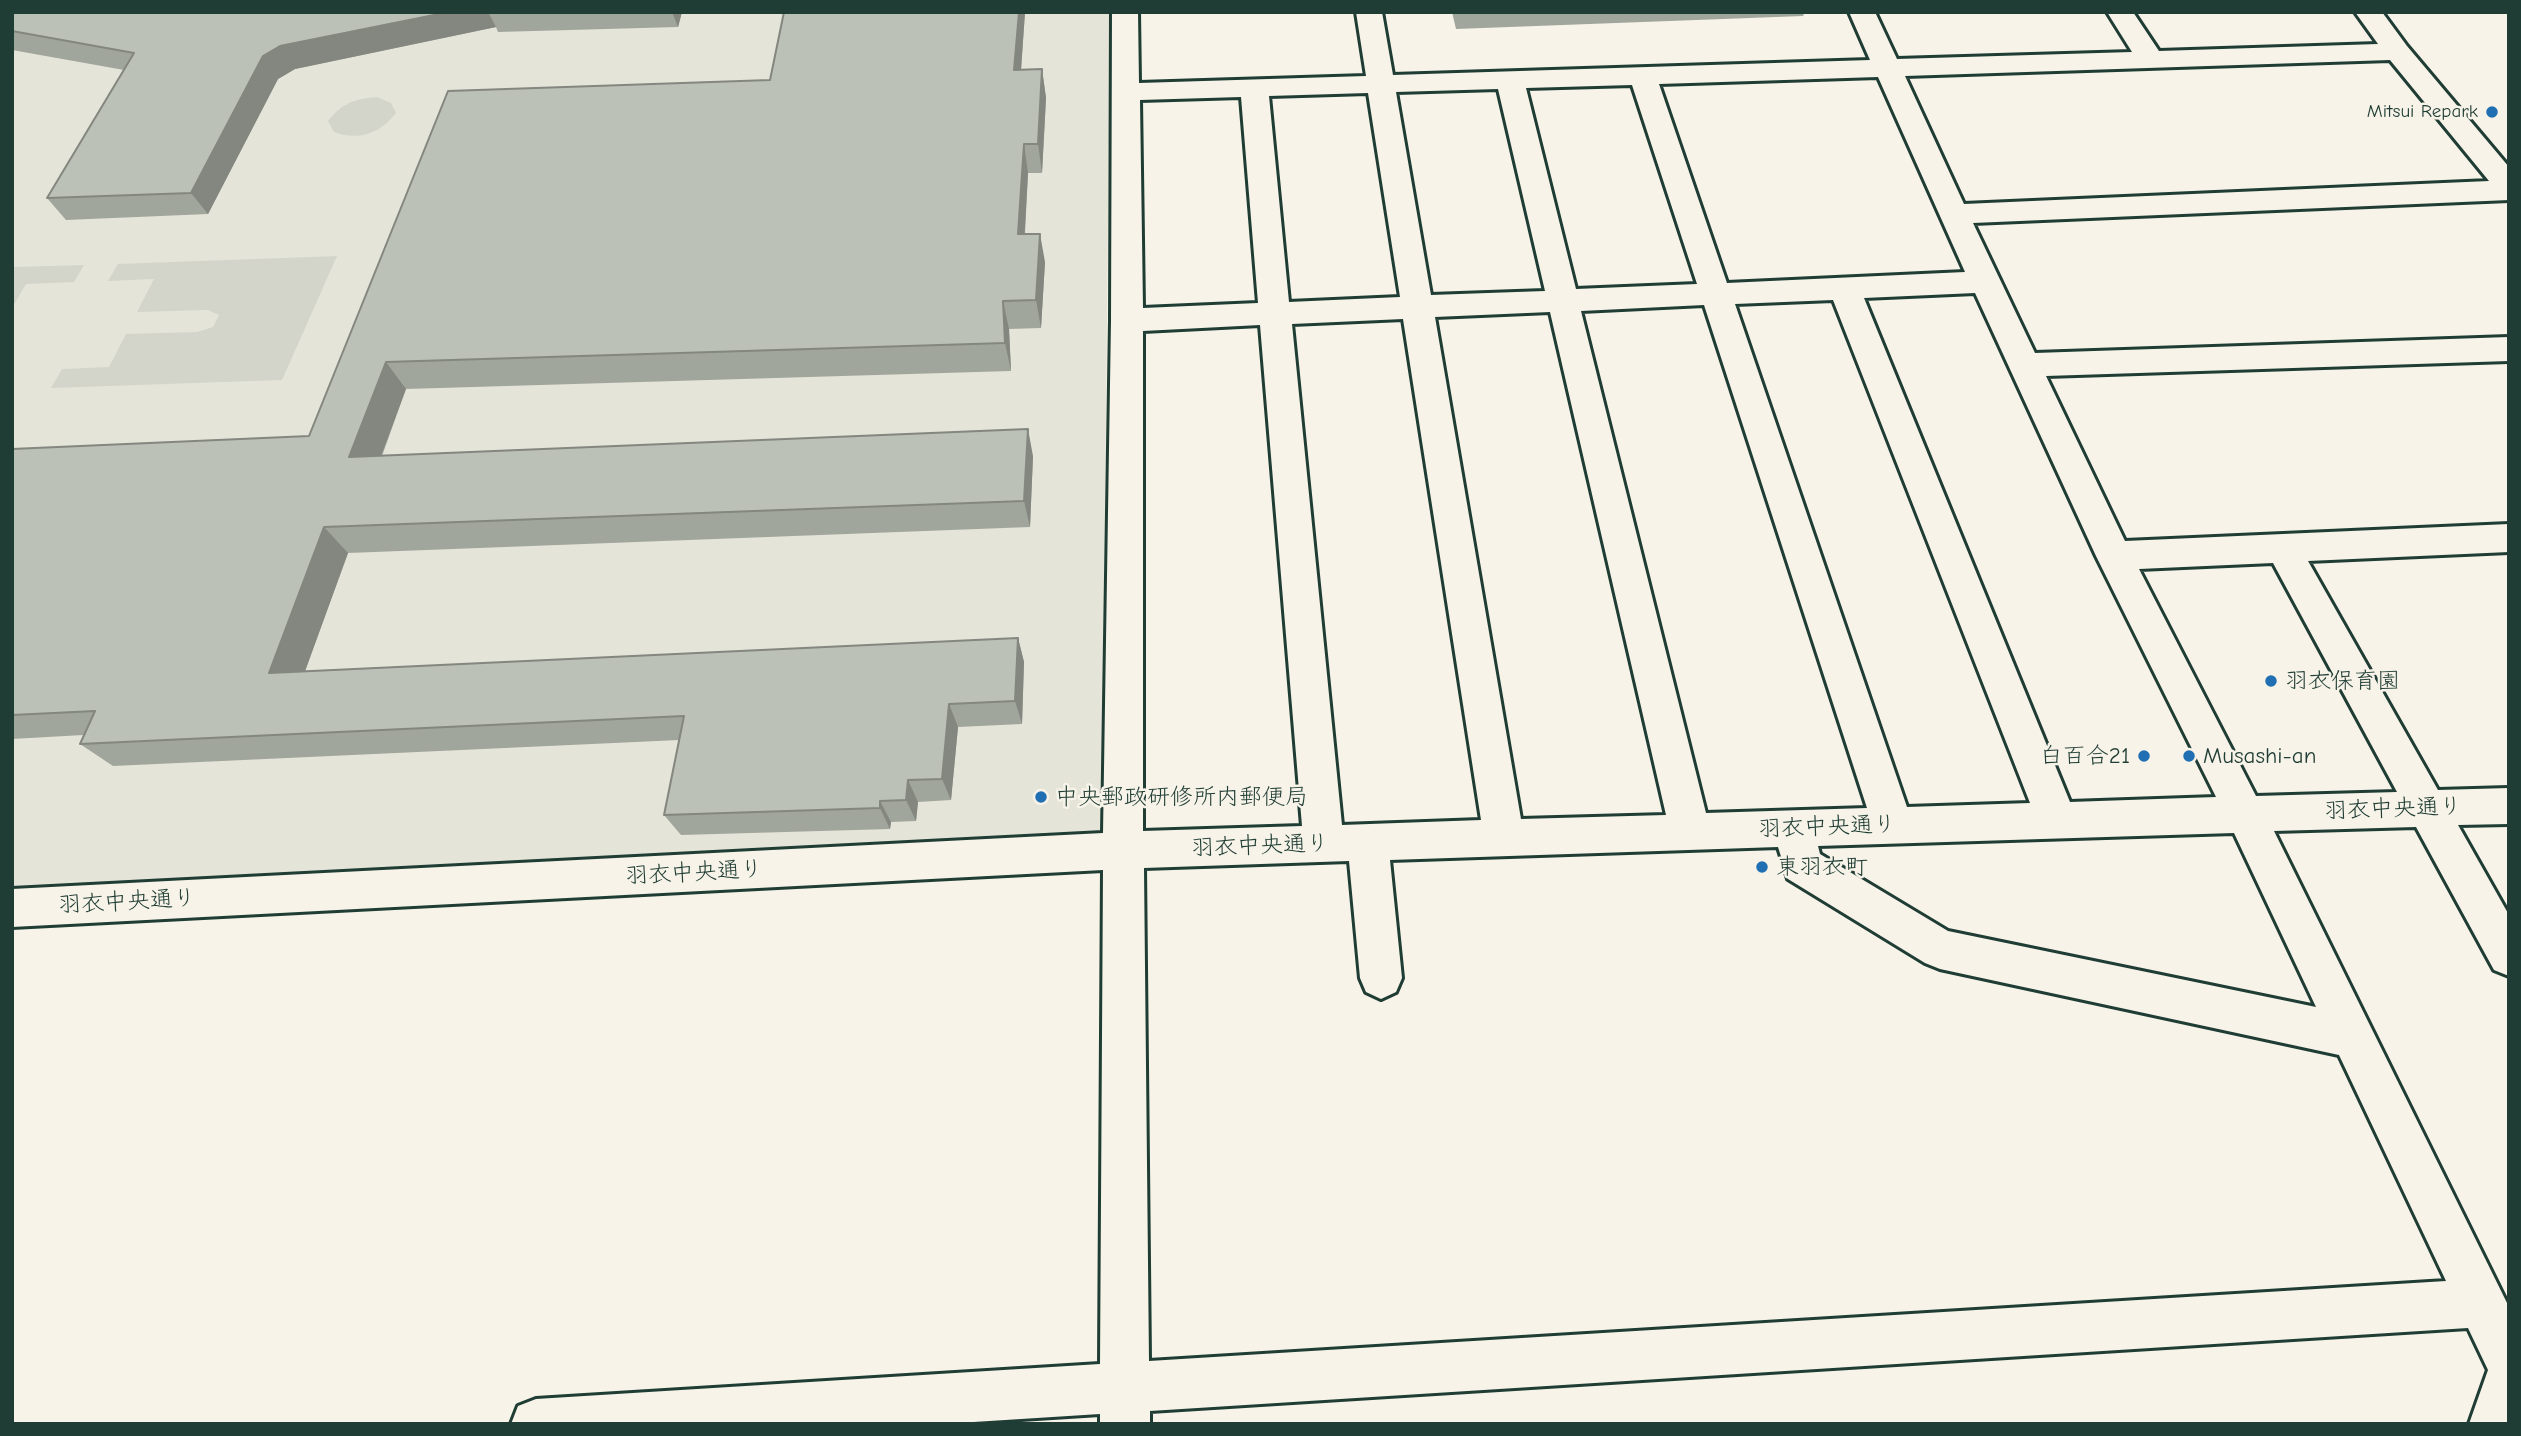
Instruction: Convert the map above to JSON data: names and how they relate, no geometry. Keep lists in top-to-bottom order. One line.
{"streets":{"street":["羽衣中央通り"]},"places":["Mitsui Repark","羽衣保育園","白百合21","Musashi-an","中央郵政研修所内郵便局","東羽衣町"]}
